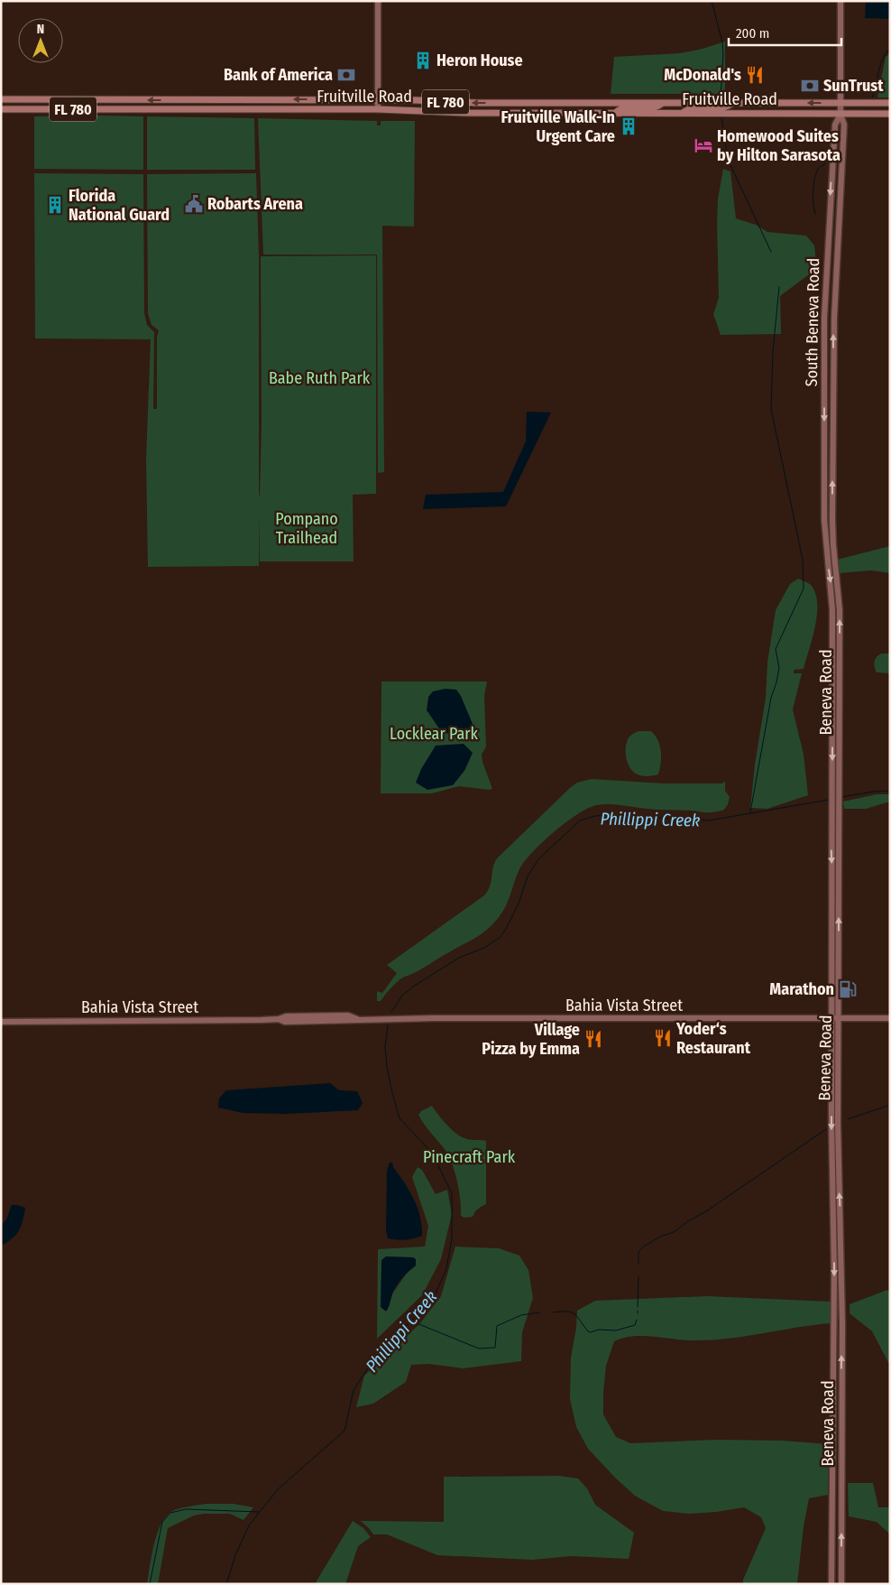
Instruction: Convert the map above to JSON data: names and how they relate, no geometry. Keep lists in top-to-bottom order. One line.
{"streets":{"main road":["Fruitville Road","FL 780","South Beneva Road","Beneva Road","Bahia Vista Street"]},"crossings":[["Fruitville Road","South Beneva Road"],["South Beneva Road","Beneva Road"],["Beneva Road","Bahia Vista Street"]],"water":["Phillippi Creek"],"parks":["Babe Ruth Park","Pompano Trailhead","Locklear Park","Pinecraft Park"],"places":{"building":["Heron House","Fruitville Walk-In Urgent Care","Florida National Guard"],"bank":["Bank of America","SunTrust"],"restaurant":["McDonald's","Yoder‘s Restaurant","Village Pizza by Emma"],"hotel":["Homewood Suites by Hilton Sarasota"],"public building":["Robarts Arena"],"fuel station":["Marathon"]},"scale_bar":"200 m","north":"top"}
